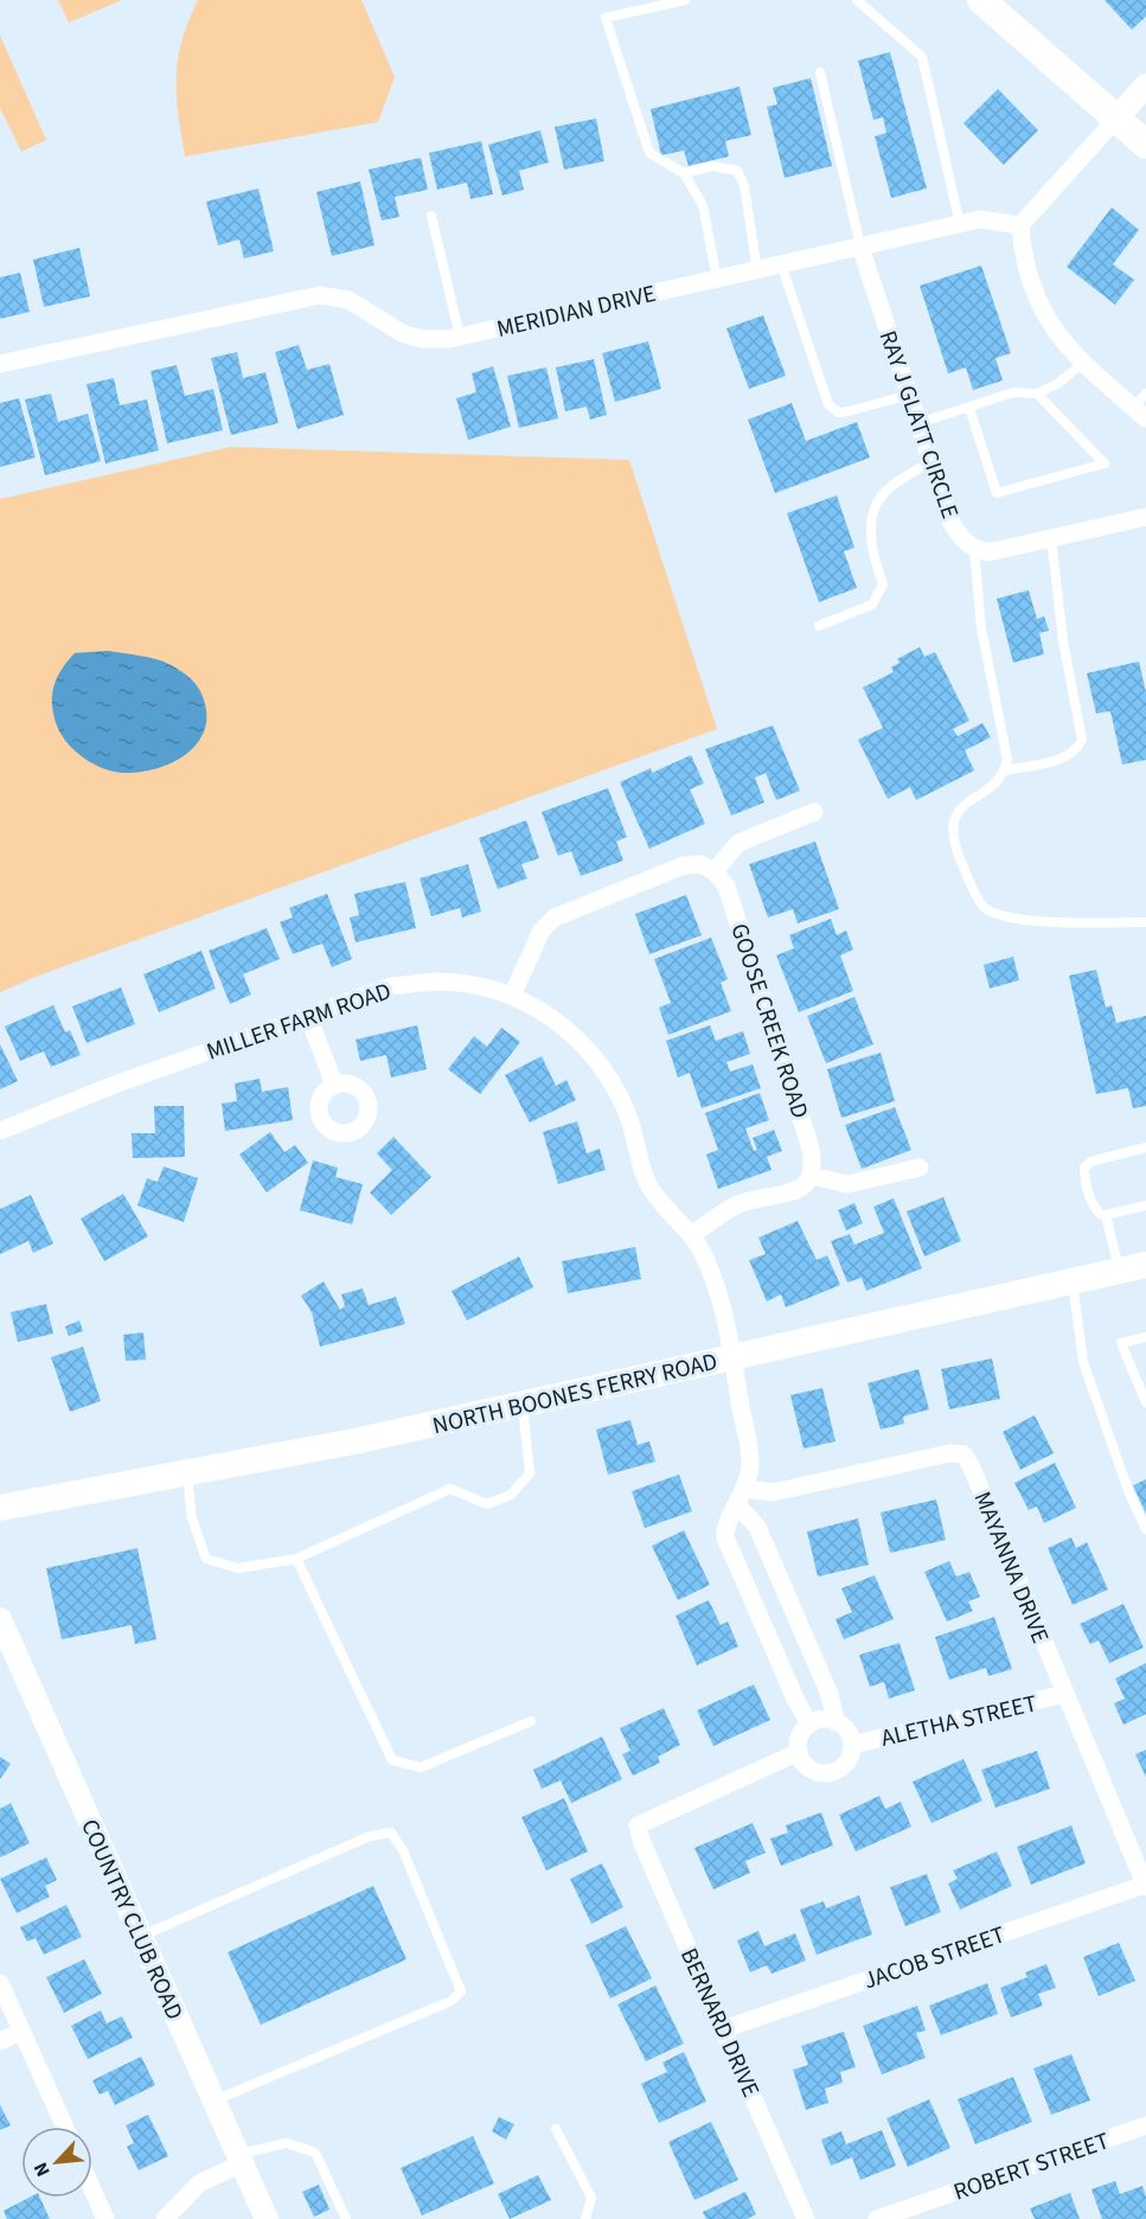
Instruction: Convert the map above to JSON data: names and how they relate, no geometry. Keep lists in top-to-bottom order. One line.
{"streets":{"main road":["NORTH BOONES FERRY ROAD"],"street":["MERIDIAN DRIVE","RAY J GLATT CIRCLE","MILLER FARM ROAD","GOOSE CREEK ROAD","MAYANNA DRIVE","ALETHA STREET","COUNTRY CLUB ROAD","JACOB STREET","BERNARD DRIVE","ROBERT STREET"]},"crossings":[["MERIDIAN DRIVE","RAY J GLATT CIRCLE"],["MILLER FARM ROAD","NORTH BOONES FERRY ROAD"],["MILLER FARM ROAD","MAYANNA DRIVE"],["MILLER FARM ROAD","ALETHA STREET"],["MILLER FARM ROAD","BERNARD DRIVE"],["MAYANNA DRIVE","ALETHA STREET"],["MAYANNA DRIVE","JACOB STREET"],["ALETHA STREET","BERNARD DRIVE"],["JACOB STREET","BERNARD DRIVE"]],"north":"bottom left"}
